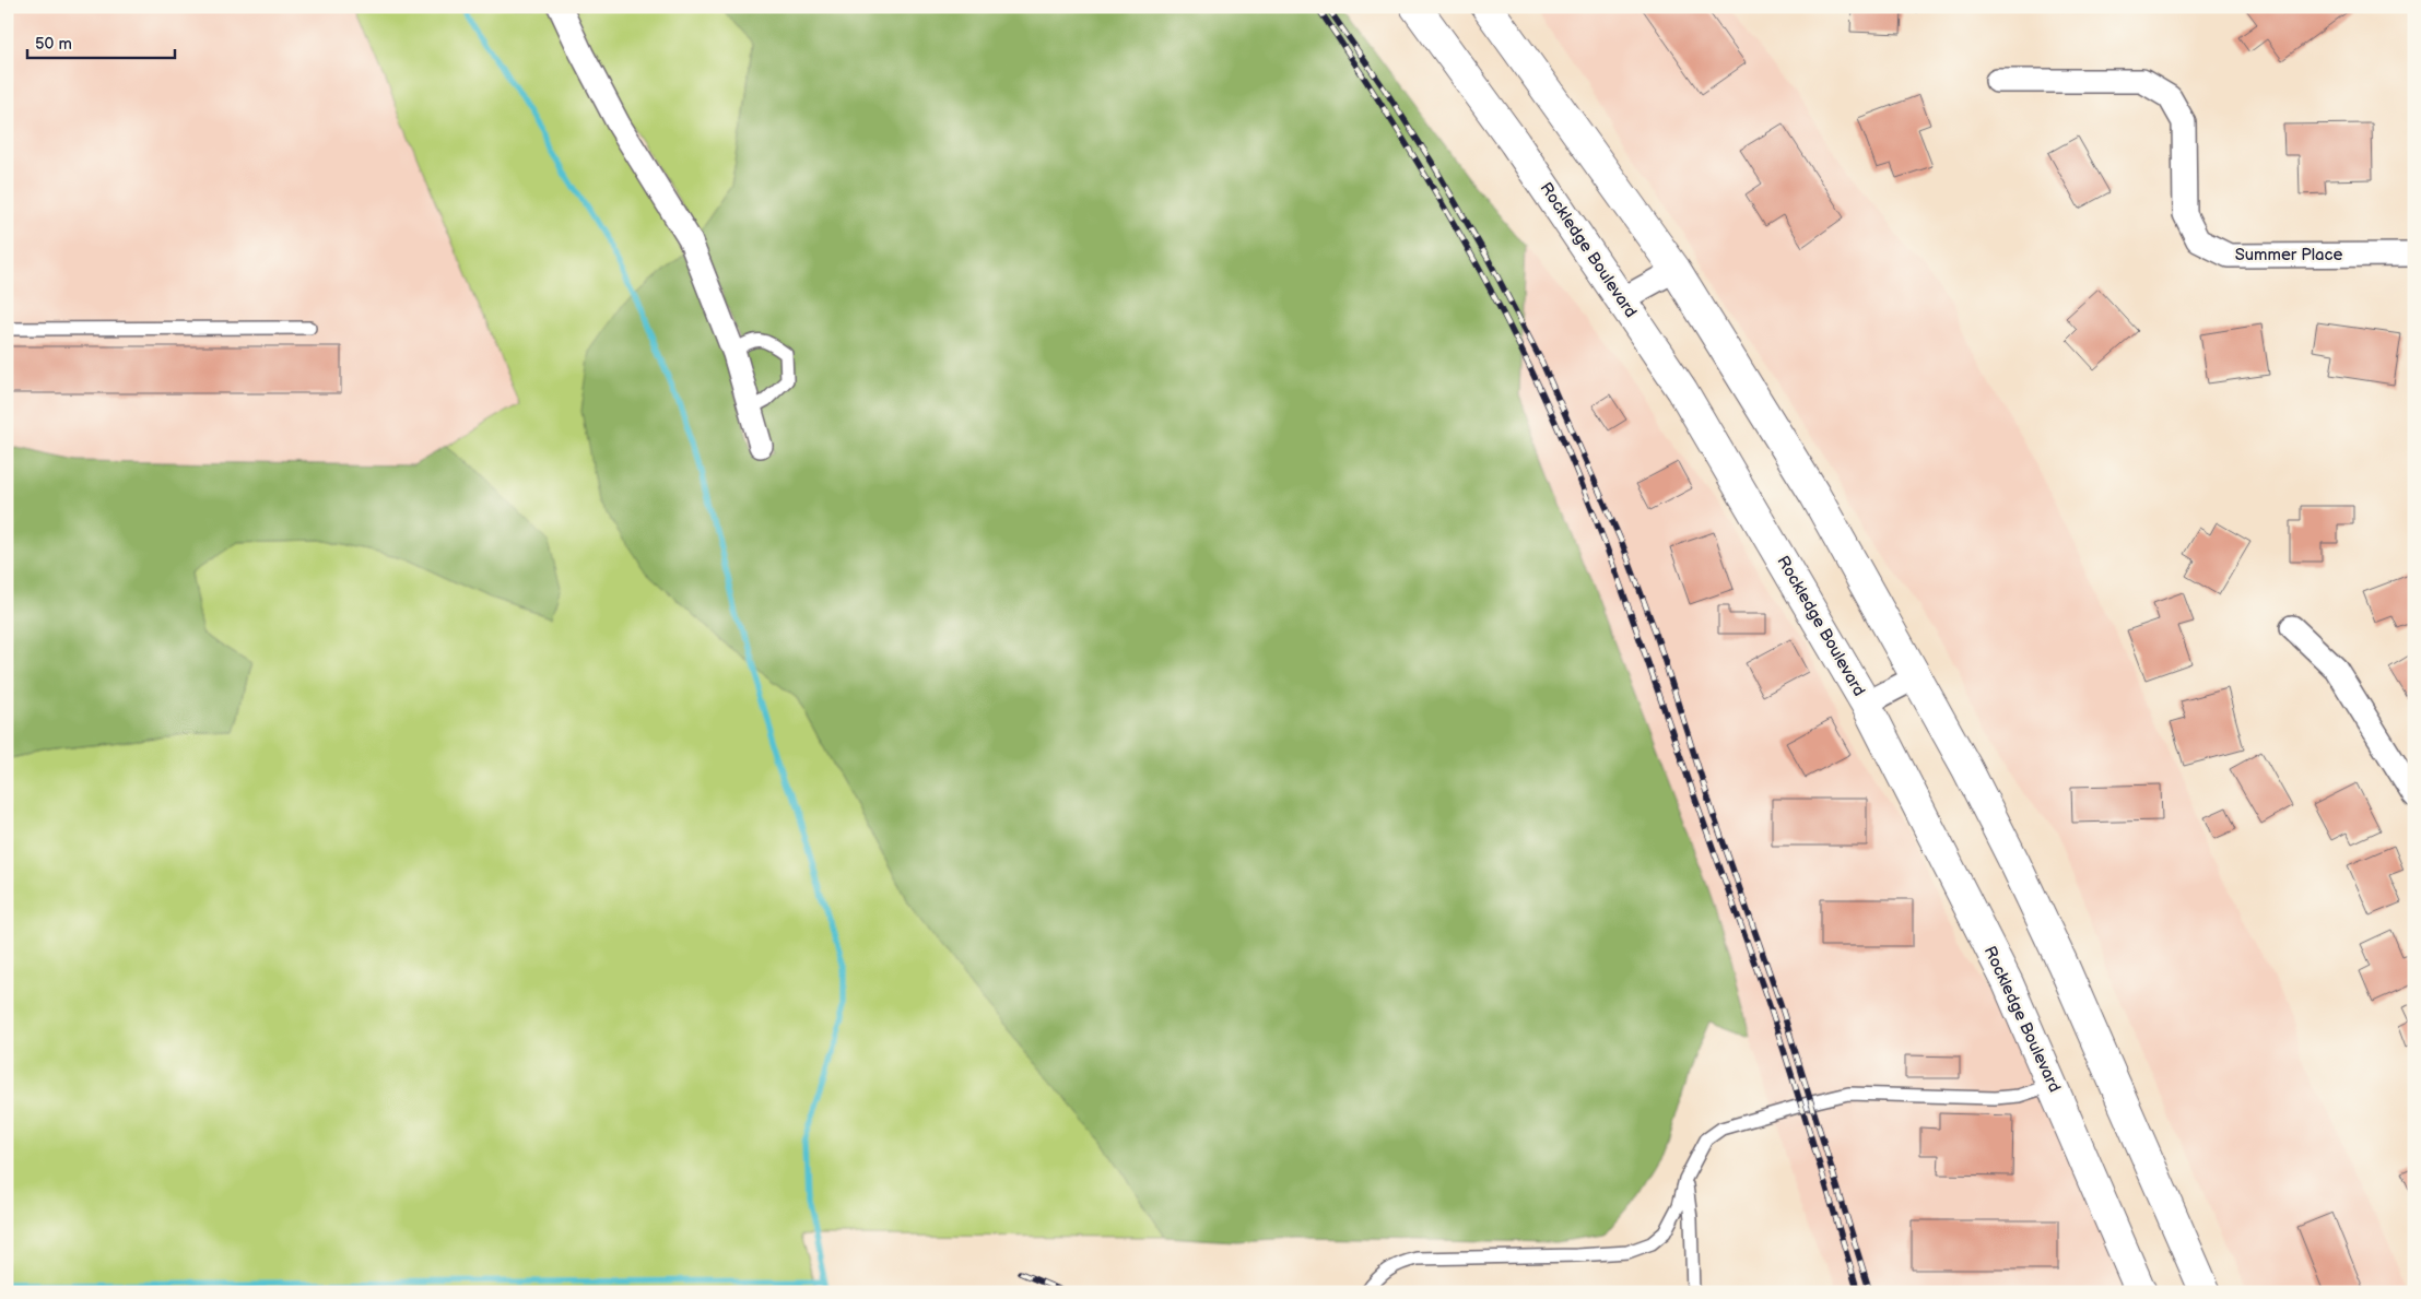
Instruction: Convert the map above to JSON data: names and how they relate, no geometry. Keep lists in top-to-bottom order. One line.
{"streets":{"main road":["Rockledge Boulevard"],"street":["Summer Place"]},"scale_bar":"50 m"}
